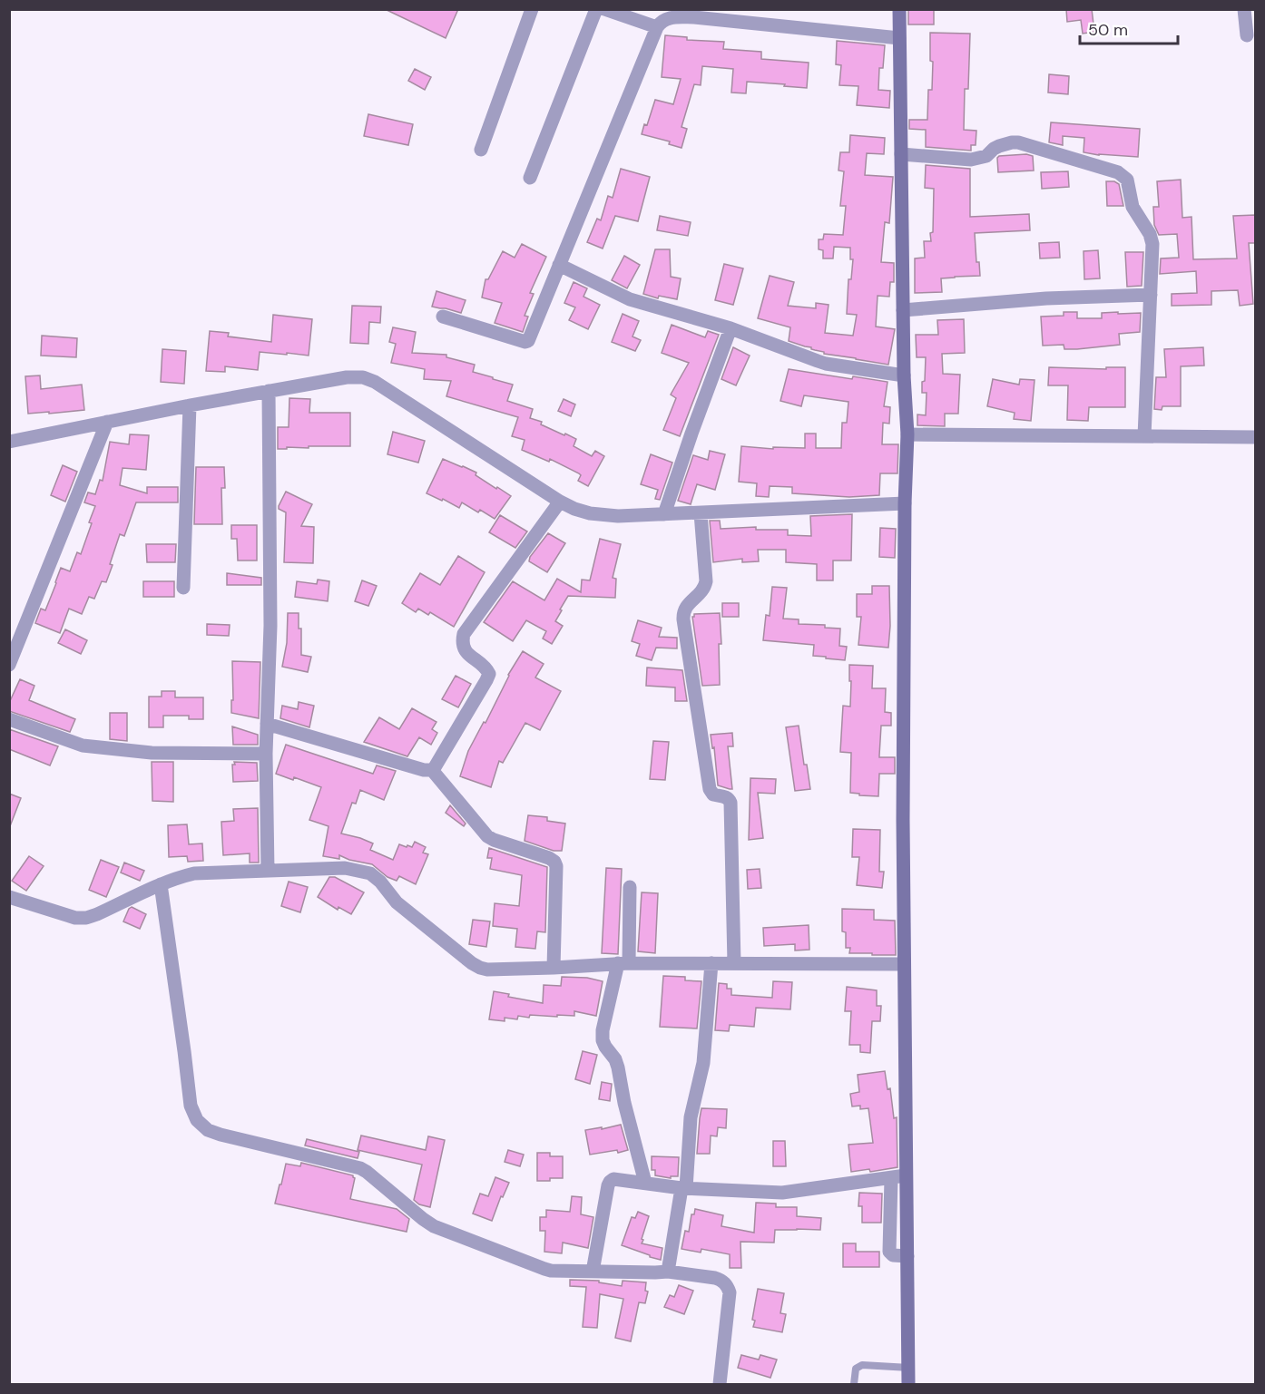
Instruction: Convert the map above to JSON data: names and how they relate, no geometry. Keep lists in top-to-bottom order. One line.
{"scale_bar":"50 m"}
